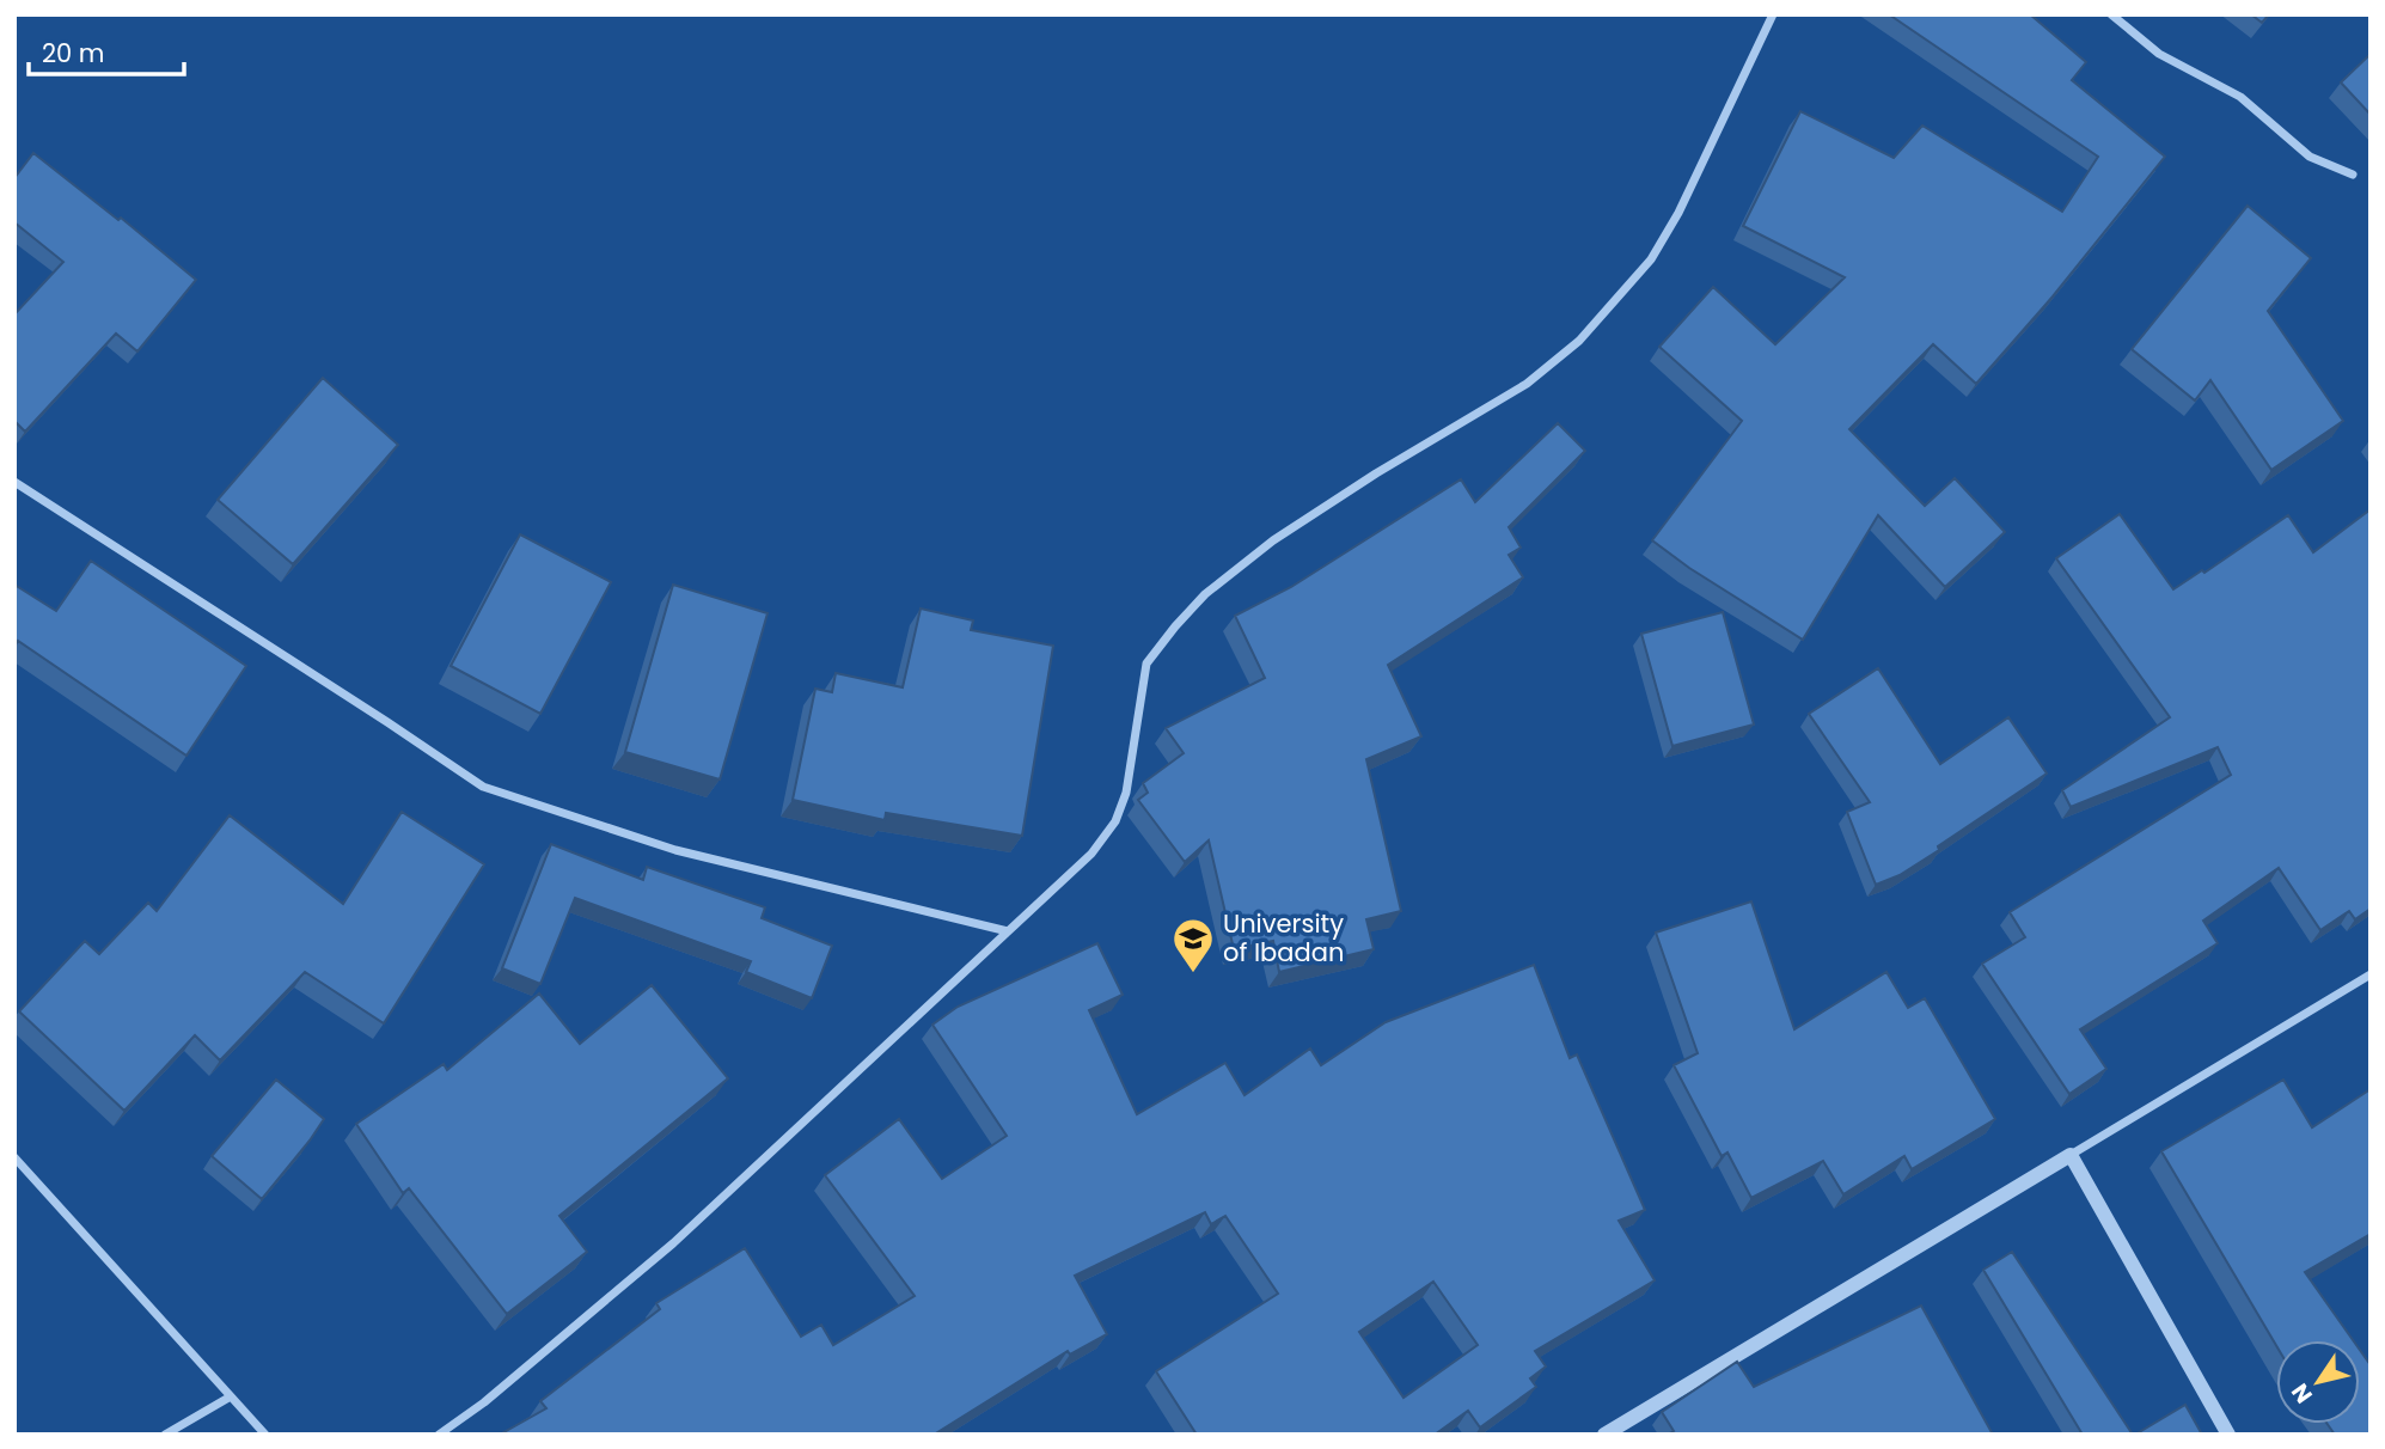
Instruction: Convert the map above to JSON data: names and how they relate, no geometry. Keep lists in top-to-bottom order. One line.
{"places":{"school or university":["University of Ibadan"]},"scale_bar":"20 m","north":"bottom left"}
